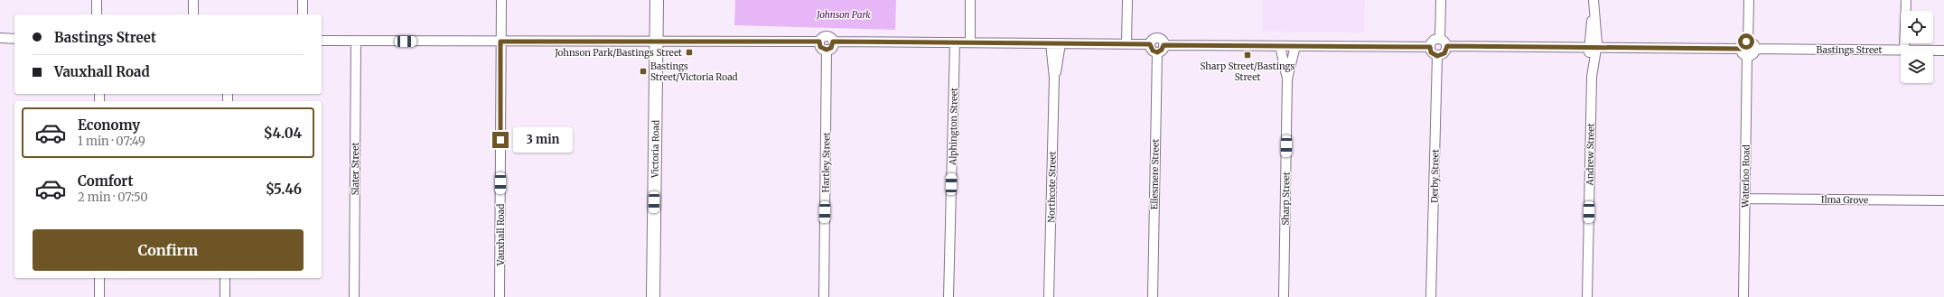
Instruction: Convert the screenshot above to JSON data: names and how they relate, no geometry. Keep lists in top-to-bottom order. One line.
{"streets":{"street":["Bastings Street","Alphington Street","Victoria Road","Andrew Street","Hartley Street","Slater Street","Ellesmere Street","Derby Street","Waterloo Road","Northcote Street","Sharp Street","Ilma Grove","Vauxhall Road"]},"crossings":[["Bastings Street","Andrew Street"],["Bastings Street","Derby Street"],["Bastings Street","Waterloo Road"],["Waterloo Road","Ilma Grove"]],"parks":["Johnson Park"],"places":{"transit":["Johnson Park/Bastings Street","Sharp Street/Bastings Street","Bastings Street/Victoria Road"]},"page":{"banner":["Bastings Street","Vauxhall Road"],"list":[{"name":"Economy","note":"1 min · 07:49","value":"$4.04"},{"name":"Comfort","note":"2 min · 07:50","value":"$5.46"}],"bubble":"3 min","buttons":"Confirm"}}
